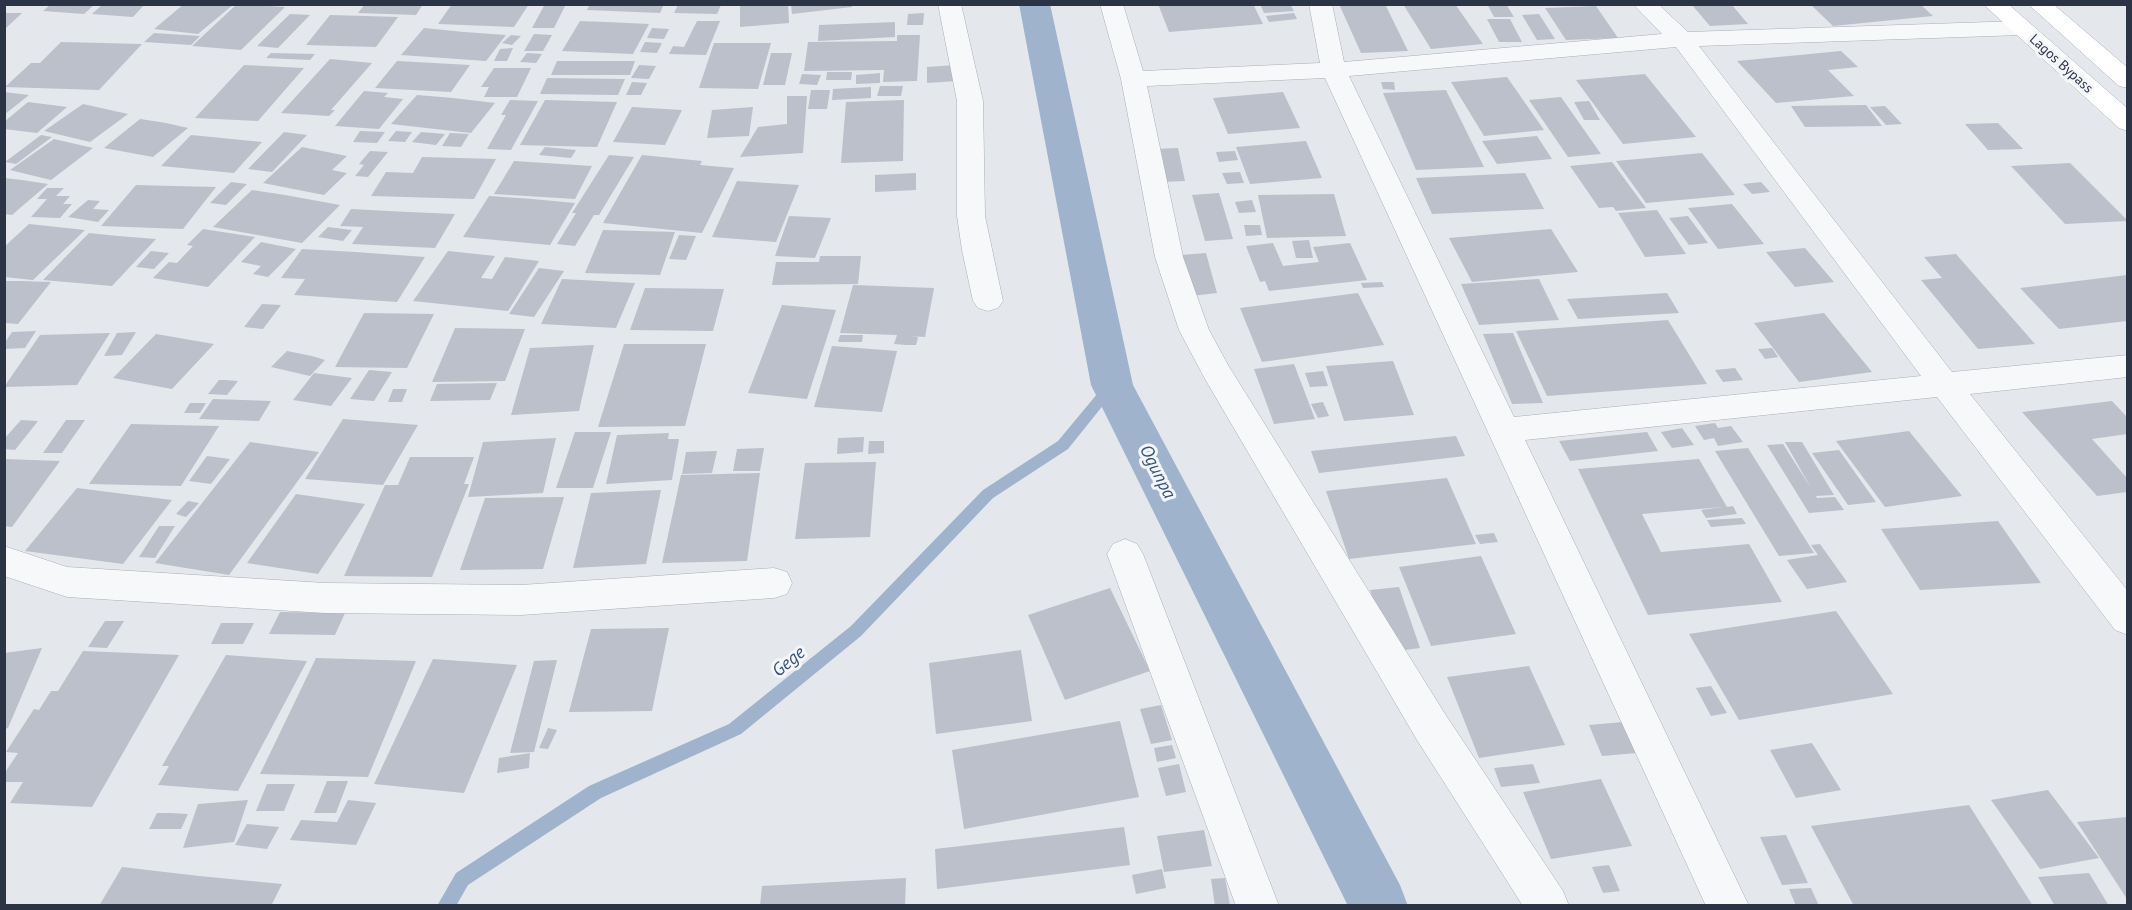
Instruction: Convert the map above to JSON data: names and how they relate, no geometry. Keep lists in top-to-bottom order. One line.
{"streets":{"main road":["Lagos Bypass"]},"water":["Ogunpa","Gege"]}
